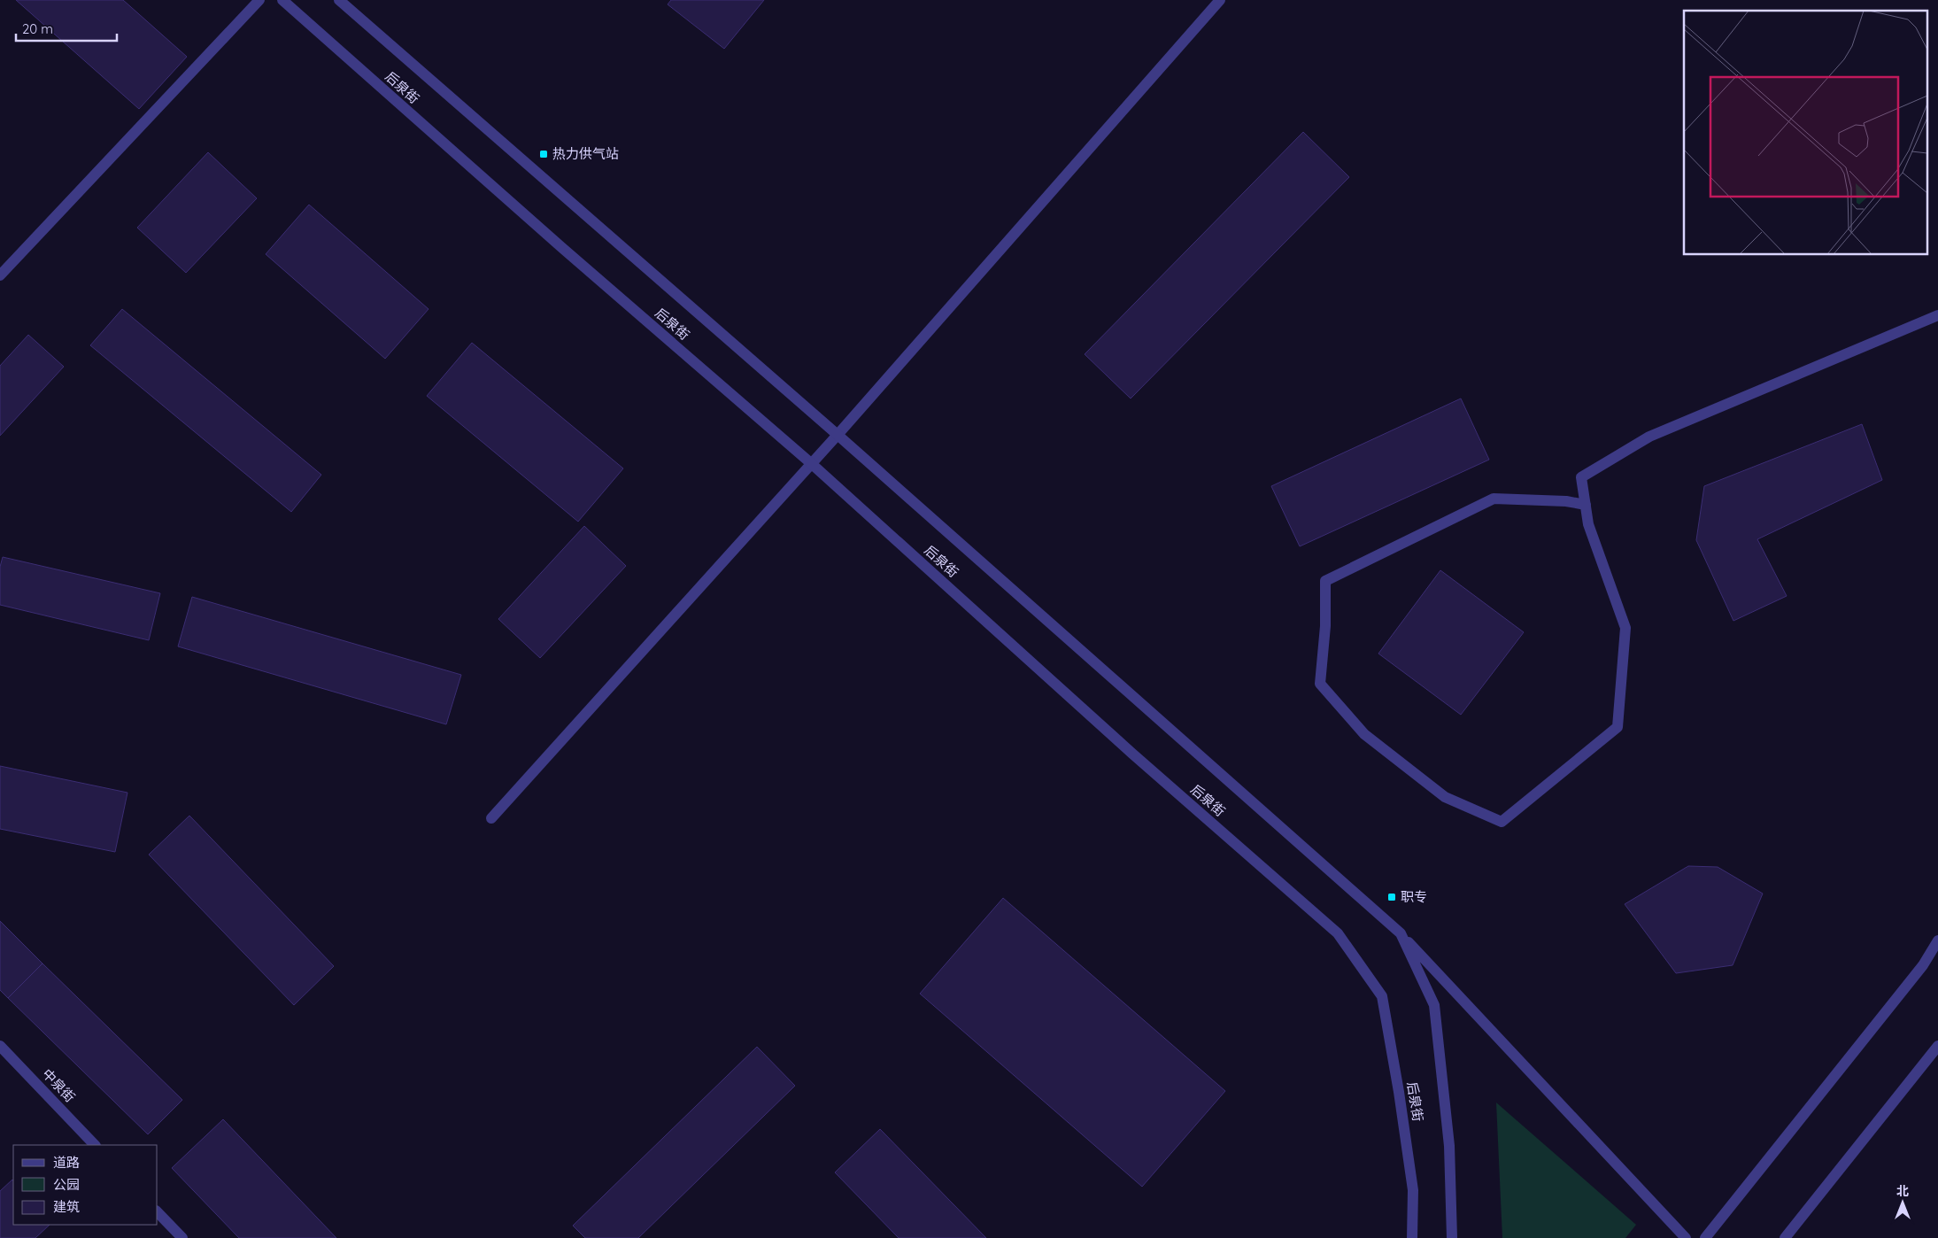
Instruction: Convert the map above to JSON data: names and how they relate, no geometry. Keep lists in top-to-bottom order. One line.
{"streets":{"street":["后泉街","中泉街"]},"places":{"transit":["热力供气站","职专"]},"legend":["道路","公园","建筑"],"scale_bar":"20 m","north":"top"}
